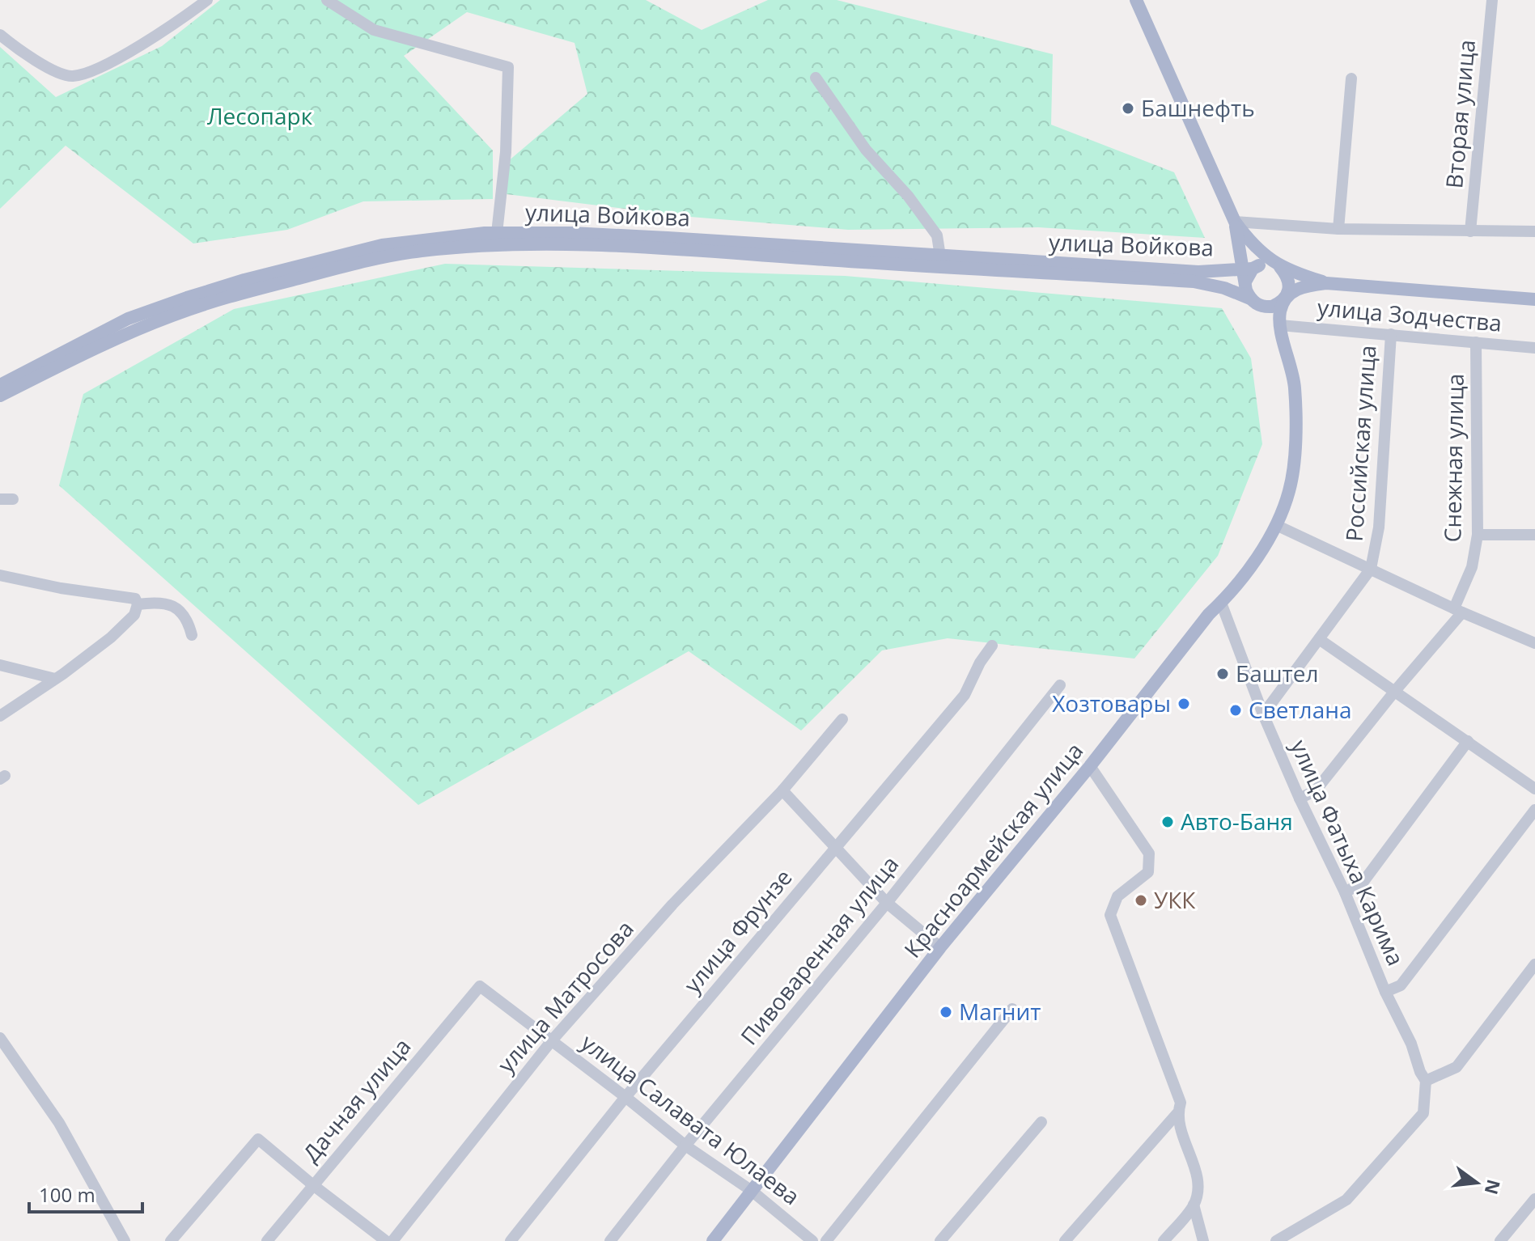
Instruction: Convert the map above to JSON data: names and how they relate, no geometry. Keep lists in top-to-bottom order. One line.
{"streets":{"main road":["улица Войкова","Красноармейская улица"],"street":["Вторая улица","улица Зодчества","Российская улица","Снежная улица","улица Фатыха Карима","улица Фрунзе","Пивоваренная улица","улица Матросова","Дачная улица","улица Салавата Юлаева"]},"crossings":[["улица Зодчества","Российская улица"],["улица Зодчества","Снежная улица"],["улица Зодчества","Красноармейская улица"],["Российская улица","улица Фатыха Карима"],["Снежная улица","улица Фатыха Карима"],["Красноармейская улица","улица Фатыха Карима"],["Красноармейская улица","улица Салавата Юлаева"],["улица Фрунзе","улица Салавата Юлаева"],["Пивоваренная улица","улица Салавата Юлаева"],["улица Матросова","улица Салавата Юлаева"],["Дачная улица","улица Салавата Юлаева"]],"parks":["Лесопарк"],"places":["Башнефть","Баштел","Хозтовары","Светлана","Авто-Баня","УКК","Магнит"],"scale_bar":"100 m","north":"right"}
